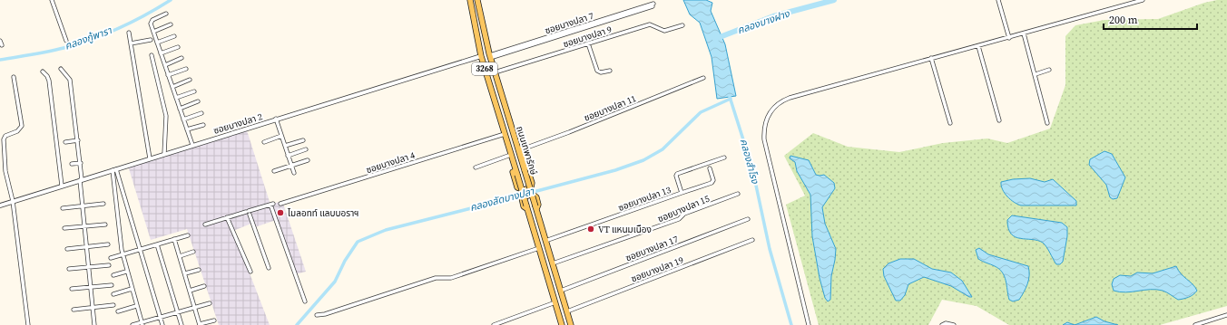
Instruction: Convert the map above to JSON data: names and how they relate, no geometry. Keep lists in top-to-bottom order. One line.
{"streets":{"main road":["3268","ถนนเทพารักษ์"],"street":["ซอยบางปลา 7","ซอยบางปลา 9","ซอยบางปลา 11","ซอยบางปลา 2","ซอยบางปลา 4","ซอยบางปลา 13","ซอยบางปลา 15","ซอยบางปลา 17","ซอยบางปลา 19"]},"crossings":[["ซอยบางปลา 7","ถนนเทพารักษ์"],["ซอยบางปลา 9","ถนนเทพารักษ์"],["ซอยบางปลา 2","ถนนเทพารักษ์"],["ถนนเทพารักษ์","ซอยบางปลา 4"],["ถนนเทพารักษ์","ซอยบางปลา 13"],["ถนนเทพารักษ์","ซอยบางปลา 15"],["ถนนเทพารักษ์","ซอยบางปลา 17"],["ถนนเทพารักษ์","ซอยบางปลา 19"]],"water":["คลองบางฝาง","คลองกู้พารา","คลองสำโรง","คลองลัดบางปลา"],"places":["ไมลอทท์ แลบบอราฯ","VT แหนมเนือง"],"scale_bar":"200 m"}
